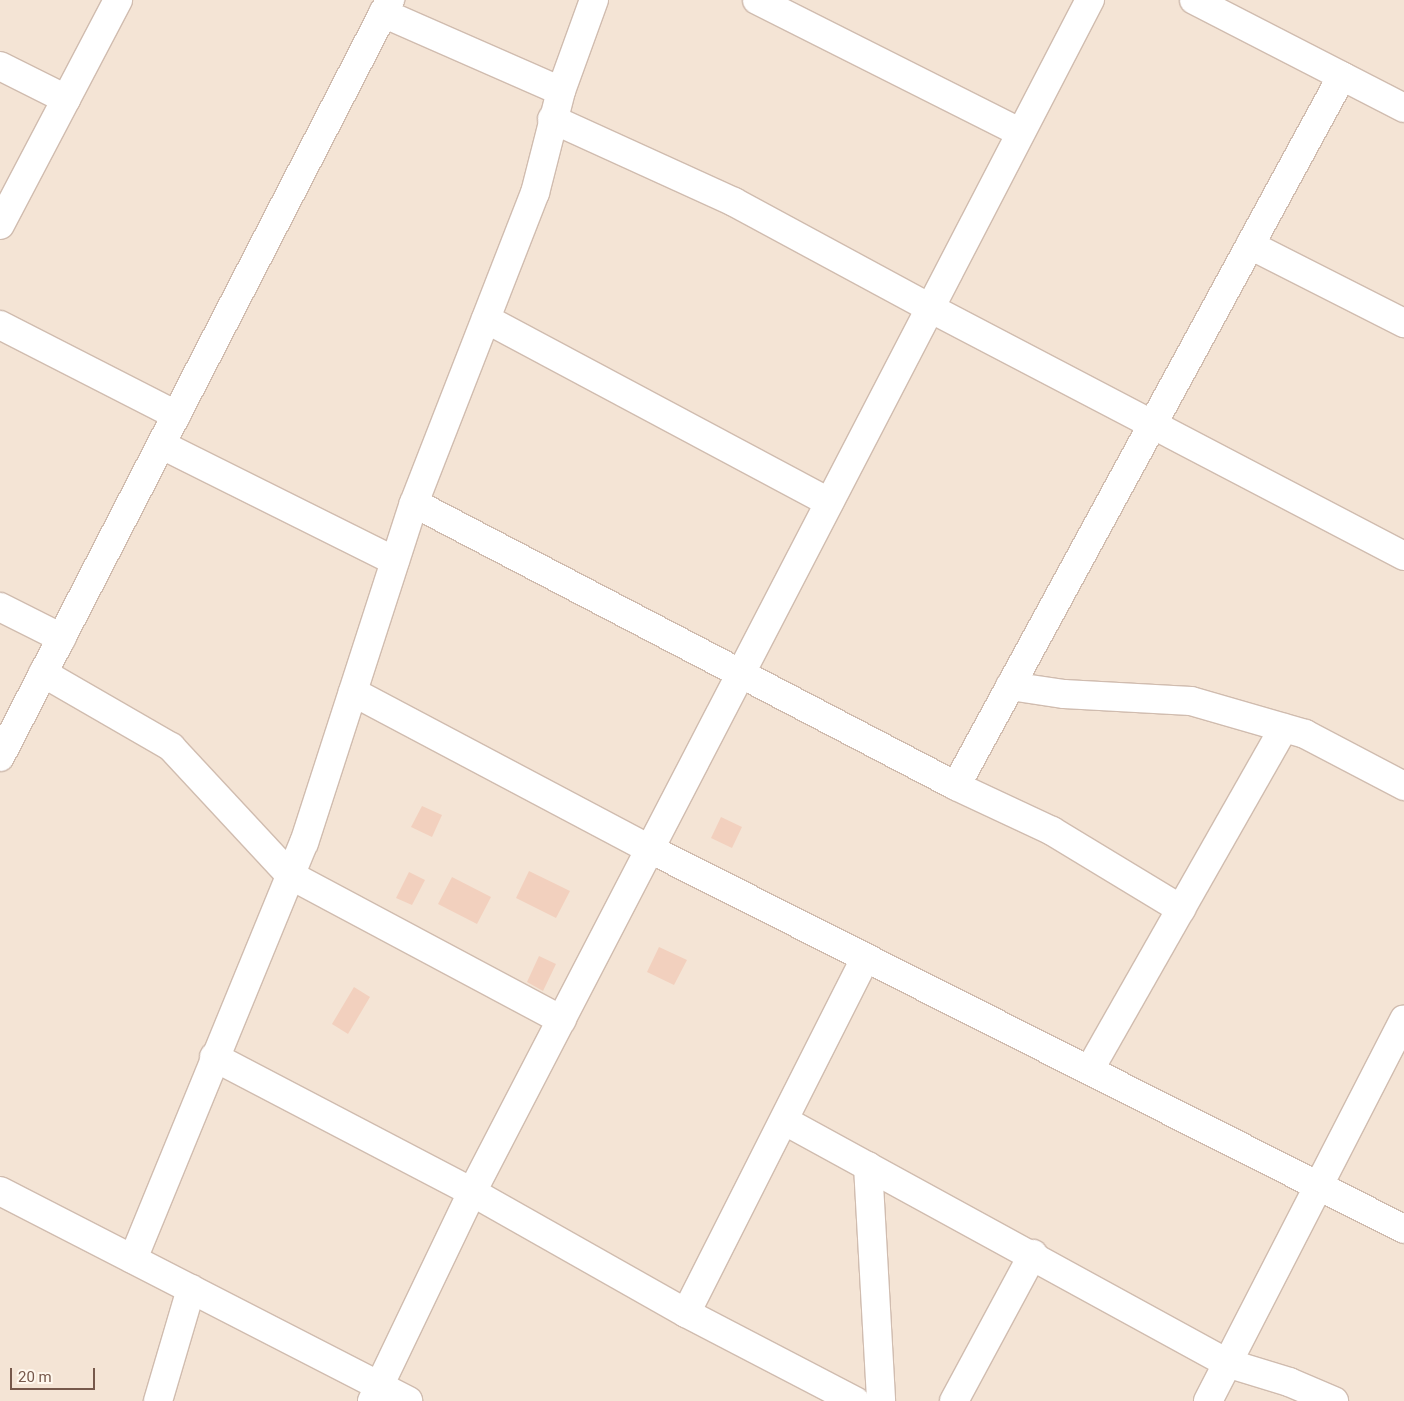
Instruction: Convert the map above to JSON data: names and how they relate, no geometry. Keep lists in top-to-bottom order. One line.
{"scale_bar":"20 m"}
